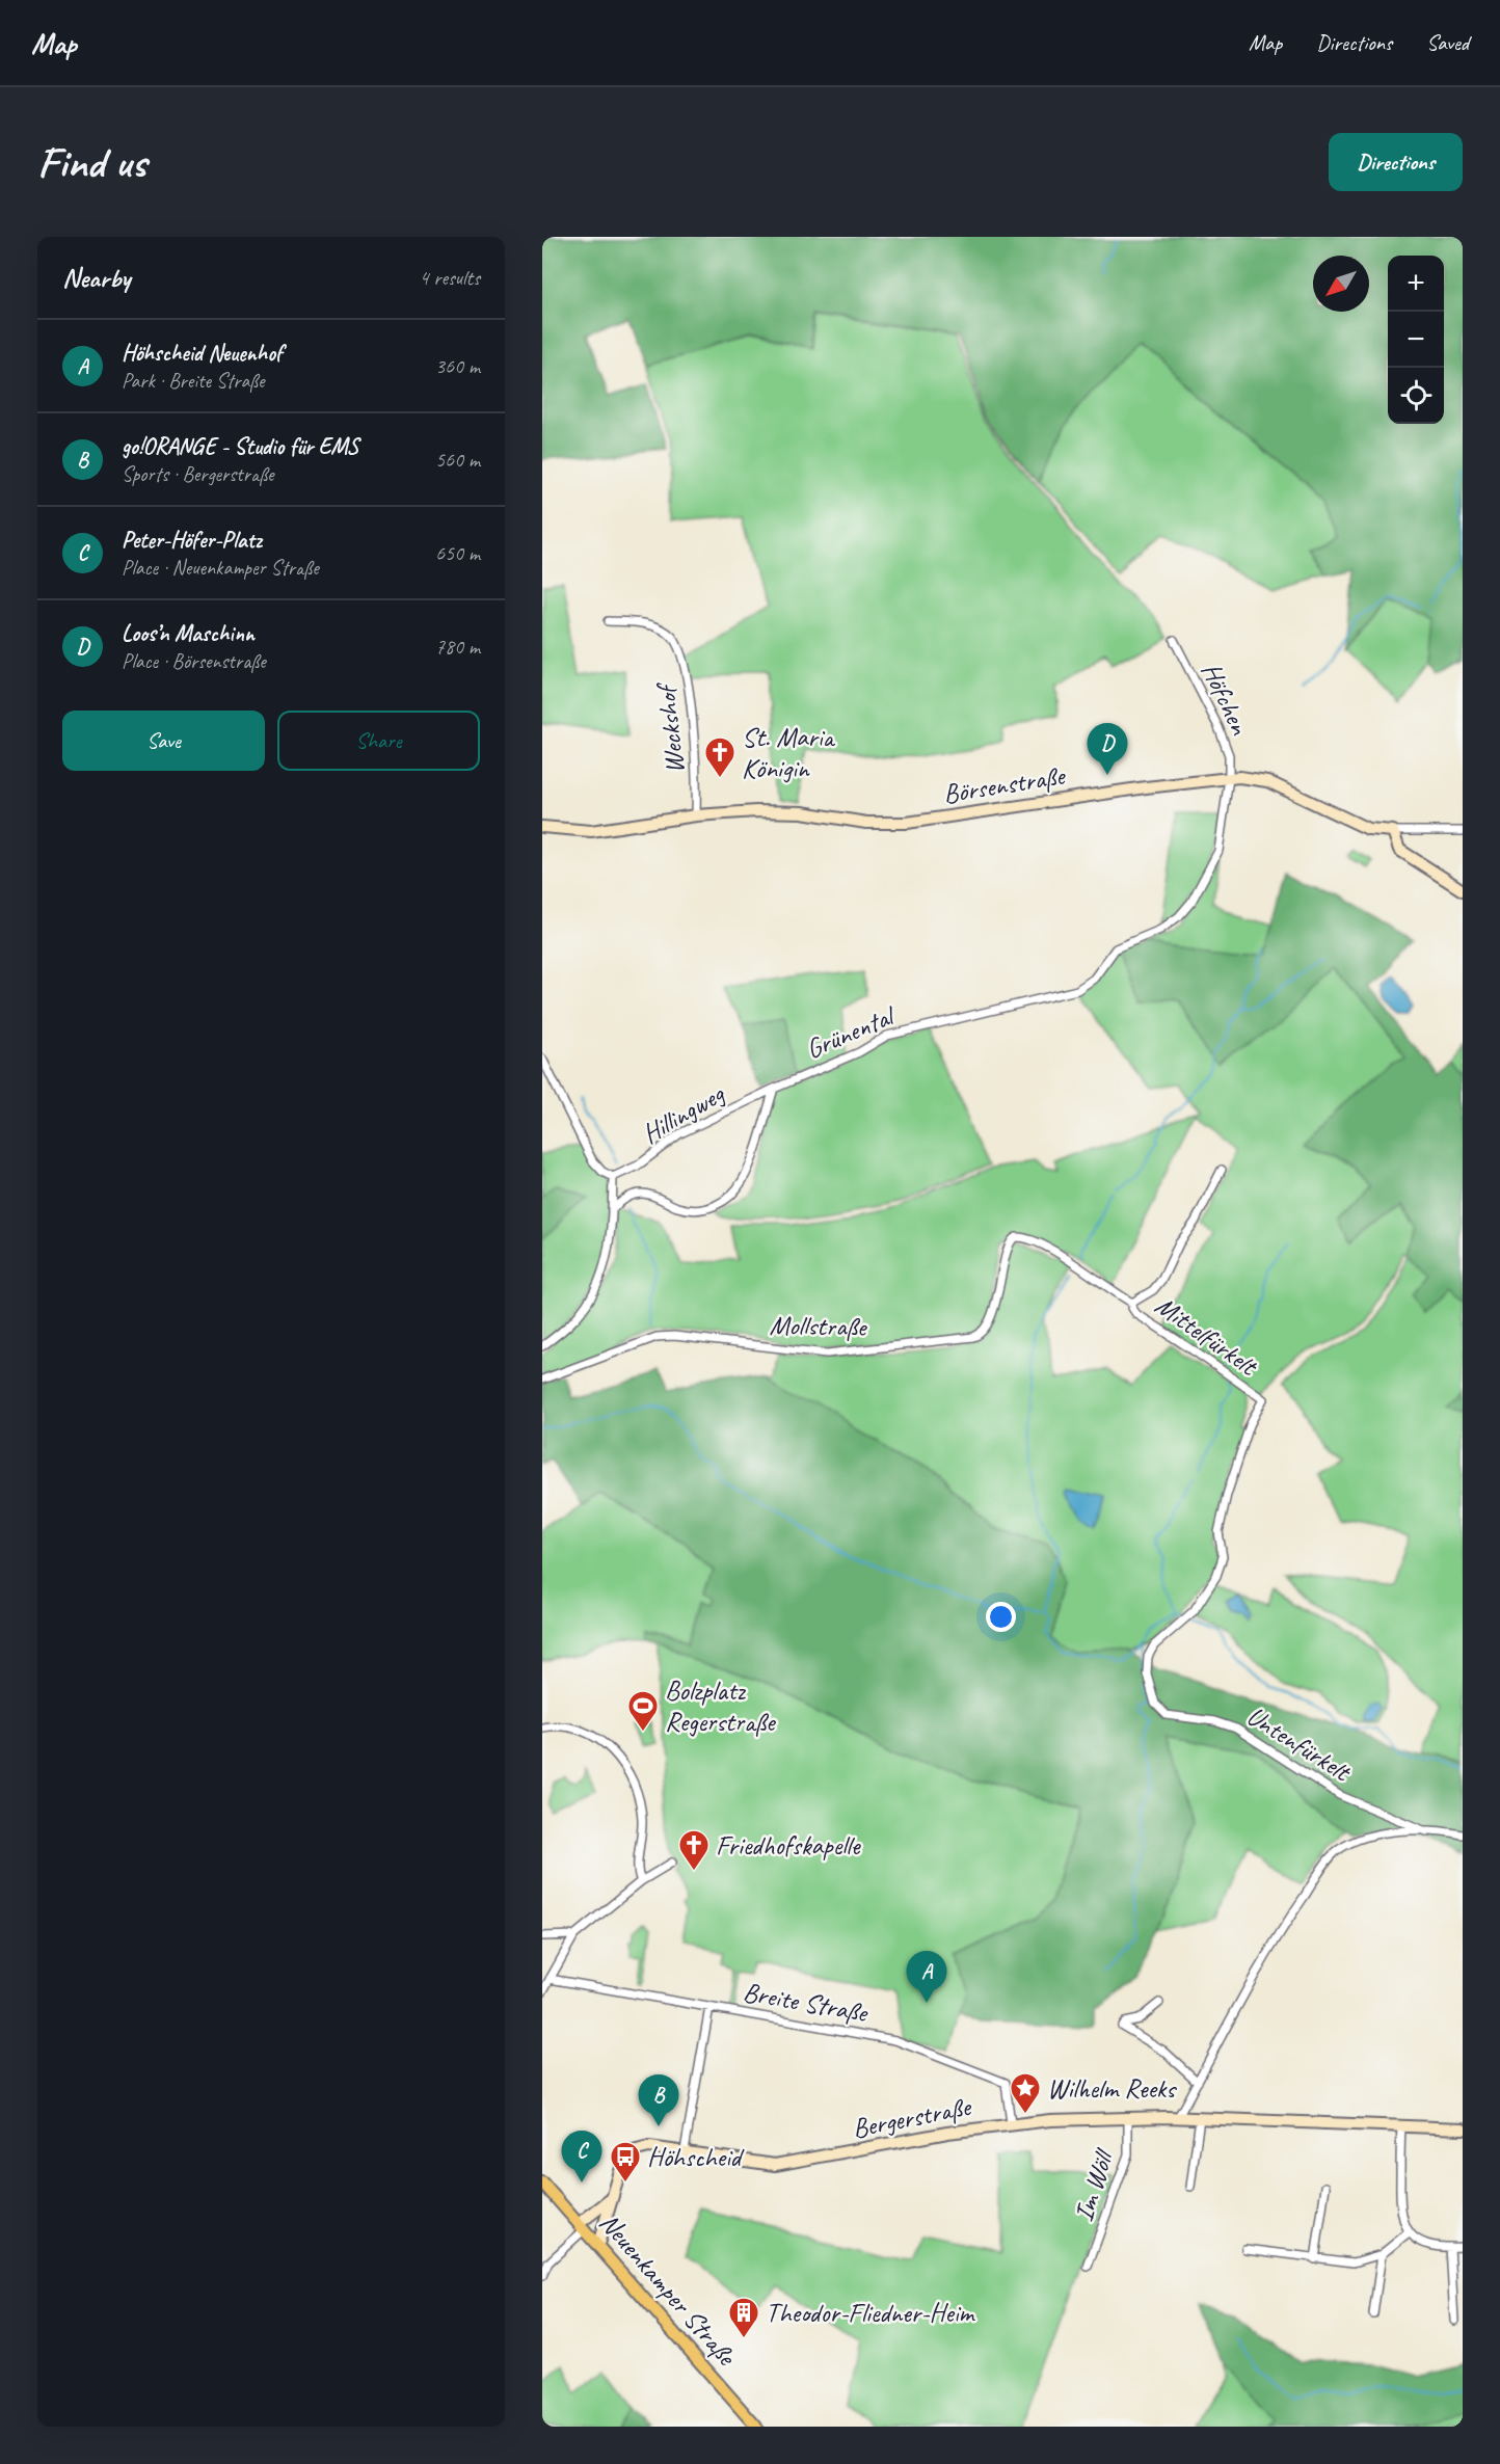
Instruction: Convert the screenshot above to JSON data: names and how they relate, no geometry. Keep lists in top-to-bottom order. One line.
{"streets":{"main road":["Neuenkamper Straße"],"street":["Höfchen","Weckshof","Börsenstraße","Grünental","Hillingweg","Mollstraße","Mittelfürkelt","Untenfürkelt","Breite Straße","Bergerstraße","Im Wöll"]},"crossings":[["Höfchen","Börsenstraße"],["Höfchen","Grünental"],["Weckshof","Börsenstraße"],["Börsenstraße","Grünental"],["Grünental","Hillingweg"],["Mollstraße","Mittelfürkelt"],["Mittelfürkelt","Untenfürkelt"],["Breite Straße","Bergerstraße"],["Bergerstraße","Im Wöll"]],"places":{"church":["St. Maria Königin","Friedhofskapelle"],"sports":["Bolzplatz Regerstraße"],"place":["Wilhelm Reeks"],"bus stop":["Höhscheid"],"building":["Theodor-Fliedner-Heim"]},"north":"bottom left","page":{"header":"Map","nav":["Map","Directions","Saved"],"buttons":["Directions",["Save","Share"]],"title":"Find us","heading":["Nearby","4 results"],"map_buttons":["+","−"],"list":[{"mark":"A","name":"Höhscheid Neuenhof","note":"Park · Breite Straße","value":"360 m"},{"mark":"B","name":"go!ORANGE - Studio für EMS","note":"Sports · Bergerstraße","value":"560 m"},{"mark":"C","name":"Peter-Höfer-Platz","note":"Place · Neuenkamper Straße","value":"650 m"},{"mark":"D","name":"Loos’n Maschinn","note":"Place · Börsenstraße","value":"780 m"}],"pins":["D","A","B","C"]}}
